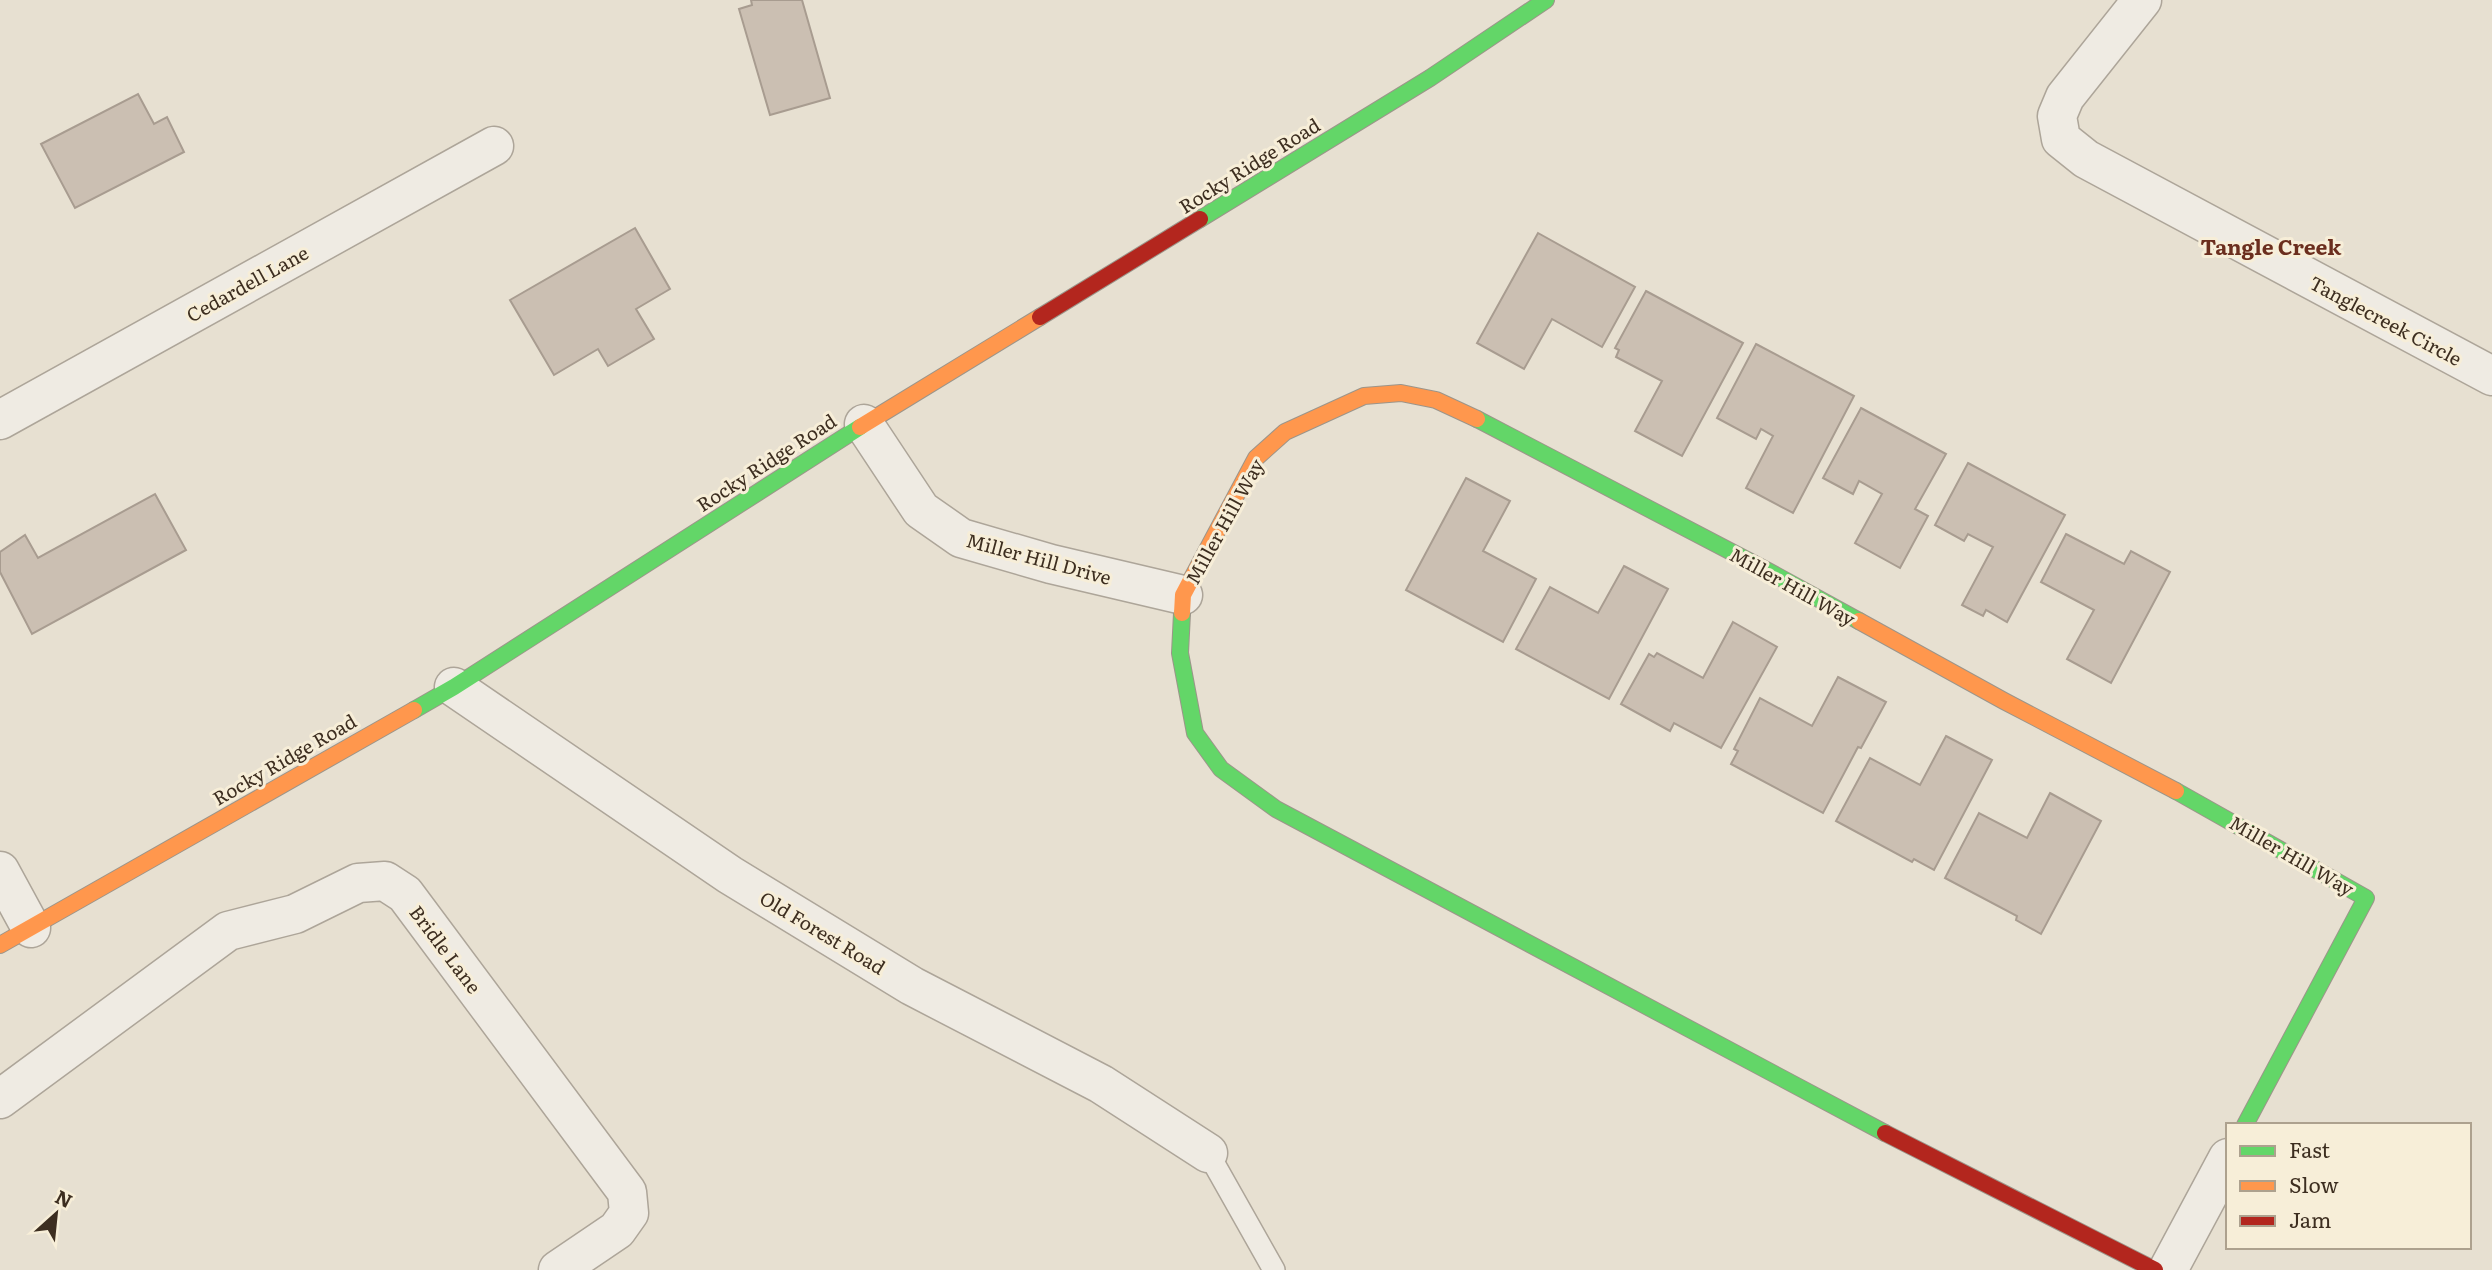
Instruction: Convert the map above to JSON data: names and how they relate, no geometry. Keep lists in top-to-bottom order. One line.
{"streets":{"street":["Rocky Ridge Road","Cedardell Lane","Tanglecreek Circle","Miller Hill Way","Miller Hill Drive","Old Forest Road","Bridle Lane"]},"crossings":[["Rocky Ridge Road","Miller Hill Drive"],["Rocky Ridge Road","Old Forest Road"],["Miller Hill Way","Miller Hill Drive"]],"districts":["Tangle Creek"],"legend":["Fast","Slow","Jam"],"north":"top right"}
